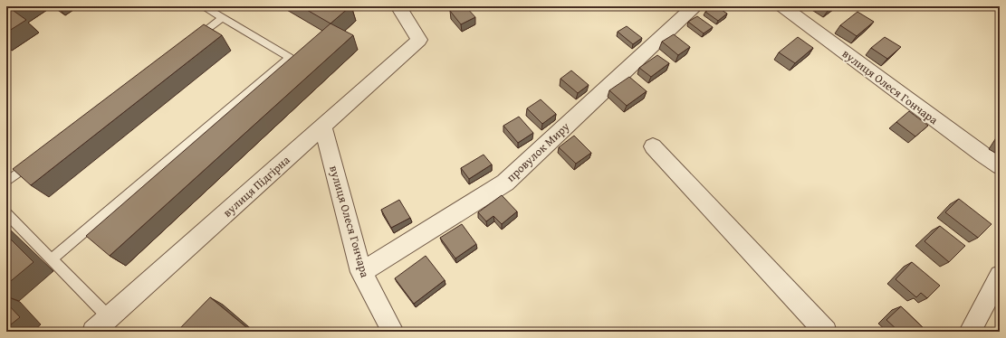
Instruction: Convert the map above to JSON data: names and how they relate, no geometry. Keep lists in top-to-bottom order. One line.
{"streets":{"street":["вулиця Олеся Гончара","провулок Миру","вулиця Підгірна"]},"crossings":[["вулиця Олеся Гончара","провулок Миру"],["вулиця Олеся Гончара","вулиця Підгірна"]]}
